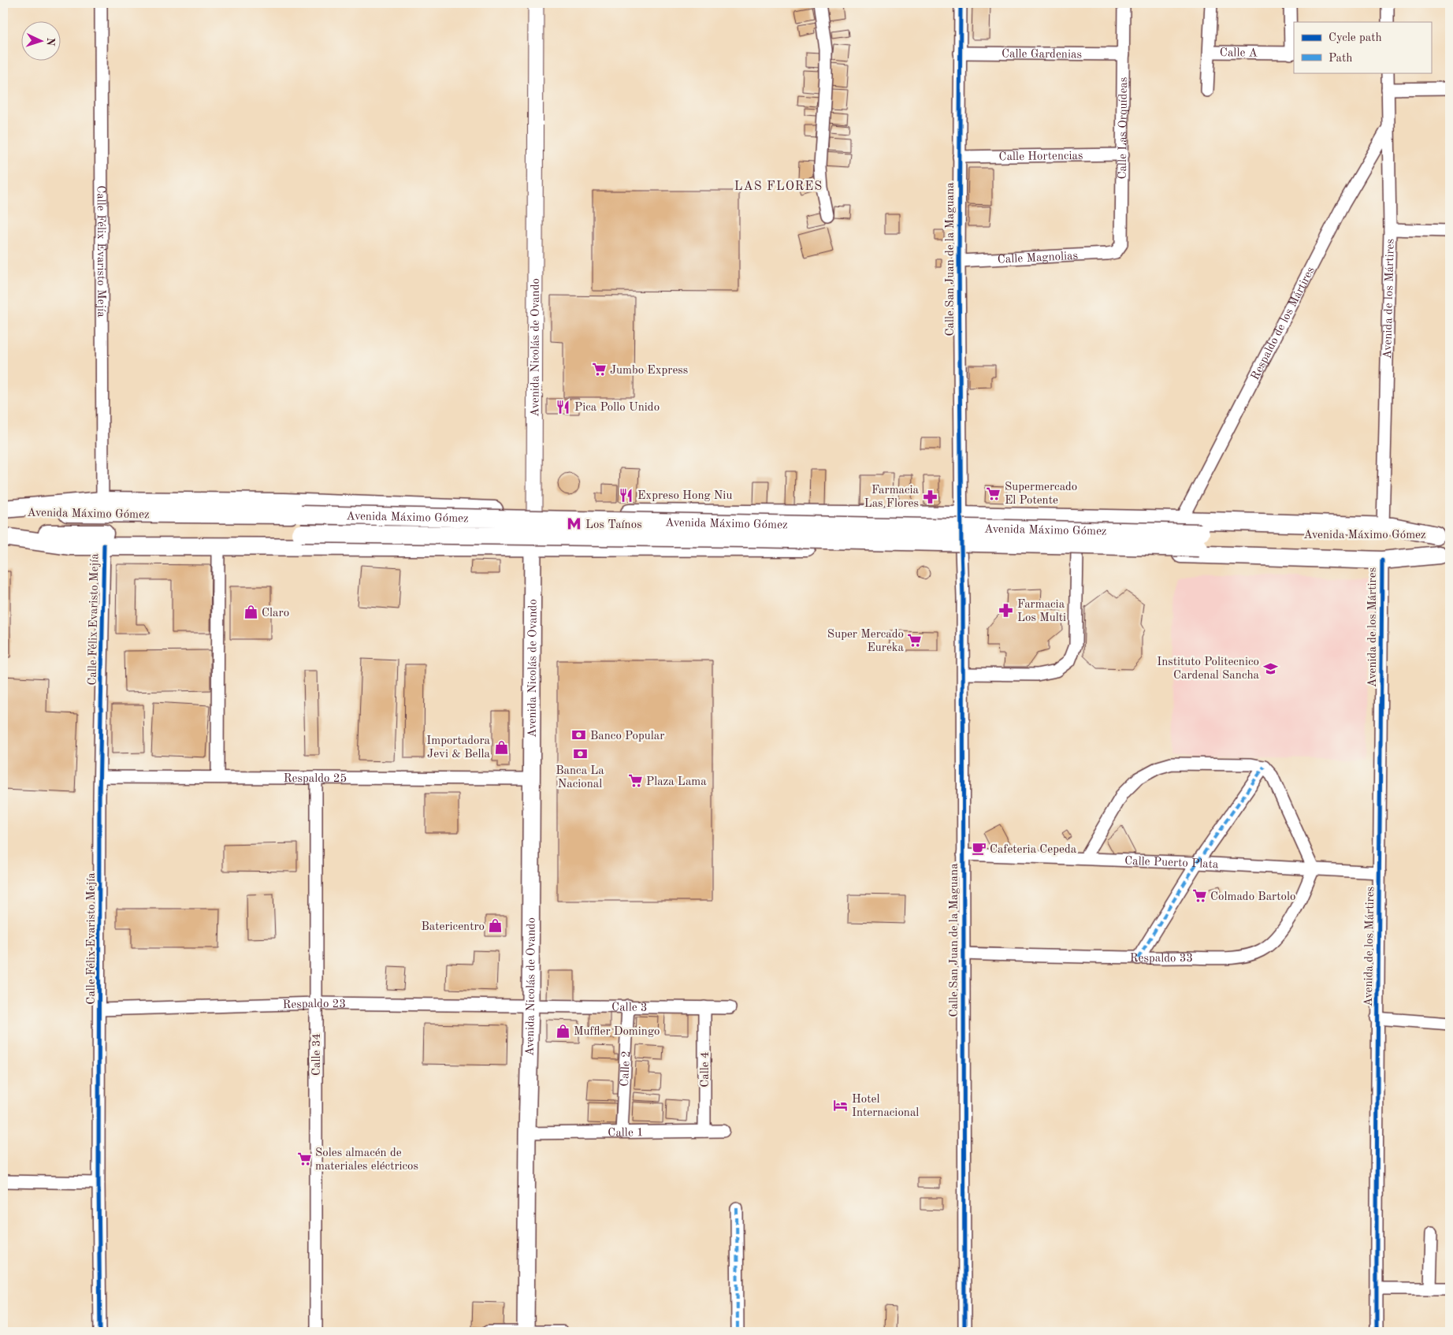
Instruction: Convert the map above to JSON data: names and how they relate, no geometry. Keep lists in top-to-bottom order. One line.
{"streets":{"main road":["Avenida Nicolás de Ovando","Avenida Máximo Gómez"],"street":["Calle A","Calle Gardenias","Calle Las Orquídeas","Calle Hortencias","Calle Félix Evaristo Mejía","Calle Magnolias","Calle San Juan de la Maguana","Avenida de los Mártires","Respaldo de los Mártires","Respaldo 25","Calle Puerto Plata","Respaldo 33","Respaldo 23","Calle 3","Calle 34","Calle 2","Calle 4","Calle 1"]},"crossings":[["Calle Gardenias","Calle Las Orquídeas"],["Calle Gardenias","Calle San Juan de la Maguana"],["Calle Las Orquídeas","Calle Hortencias"],["Calle Las Orquídeas","Calle Magnolias"],["Calle Hortencias","Calle San Juan de la Maguana"],["Calle Félix Evaristo Mejía","Respaldo 25"],["Calle Félix Evaristo Mejía","Respaldo 23"],["Calle Magnolias","Calle San Juan de la Maguana"],["Calle San Juan de la Maguana","Calle Puerto Plata"],["Calle San Juan de la Maguana","Respaldo 33"],["Avenida de los Mártires","Respaldo de los Mártires"],["Avenida de los Mártires","Calle Puerto Plata"],["Avenida Nicolás de Ovando","Respaldo 25"],["Avenida Nicolás de Ovando","Respaldo 23"],["Avenida Nicolás de Ovando","Calle 3"],["Avenida Nicolás de Ovando","Calle 1"],["Respaldo 25","Calle 34"],["Calle Puerto Plata","Respaldo 33"],["Respaldo 23","Calle 3"],["Respaldo 23","Calle 34"],["Calle 3","Calle 2"],["Calle 3","Calle 4"],["Calle 2","Calle 1"],["Calle 4","Calle 1"]],"districts":["LAS FLORES"],"places":{"supermarket":["Jumbo Express","Supermercado El Potente","Super Mercado Eureka","Plaza Lama","Colmado Bartolo","Soles almacén de materiales eléctricos"],"restaurant":["Pica Pollo Unido","Expreso Hong Niu"],"pharmacy":["Farmacia Las Flores","Farmacia Los Multi"],"metro station":["Los Taínos"],"shop":["Claro","Importadora Jevi & Bella","Batericentro","Muffler Domingo"],"school or university":["Instituto Politecnico Cardenal Sancha"],"bank":["Banco Popular","Banca La Nacional"],"cafe":["Cafeteria Cepeda"],"hotel":["Hotel Internacional"]},"legend":["Cycle path","Path"],"north":"right"}
